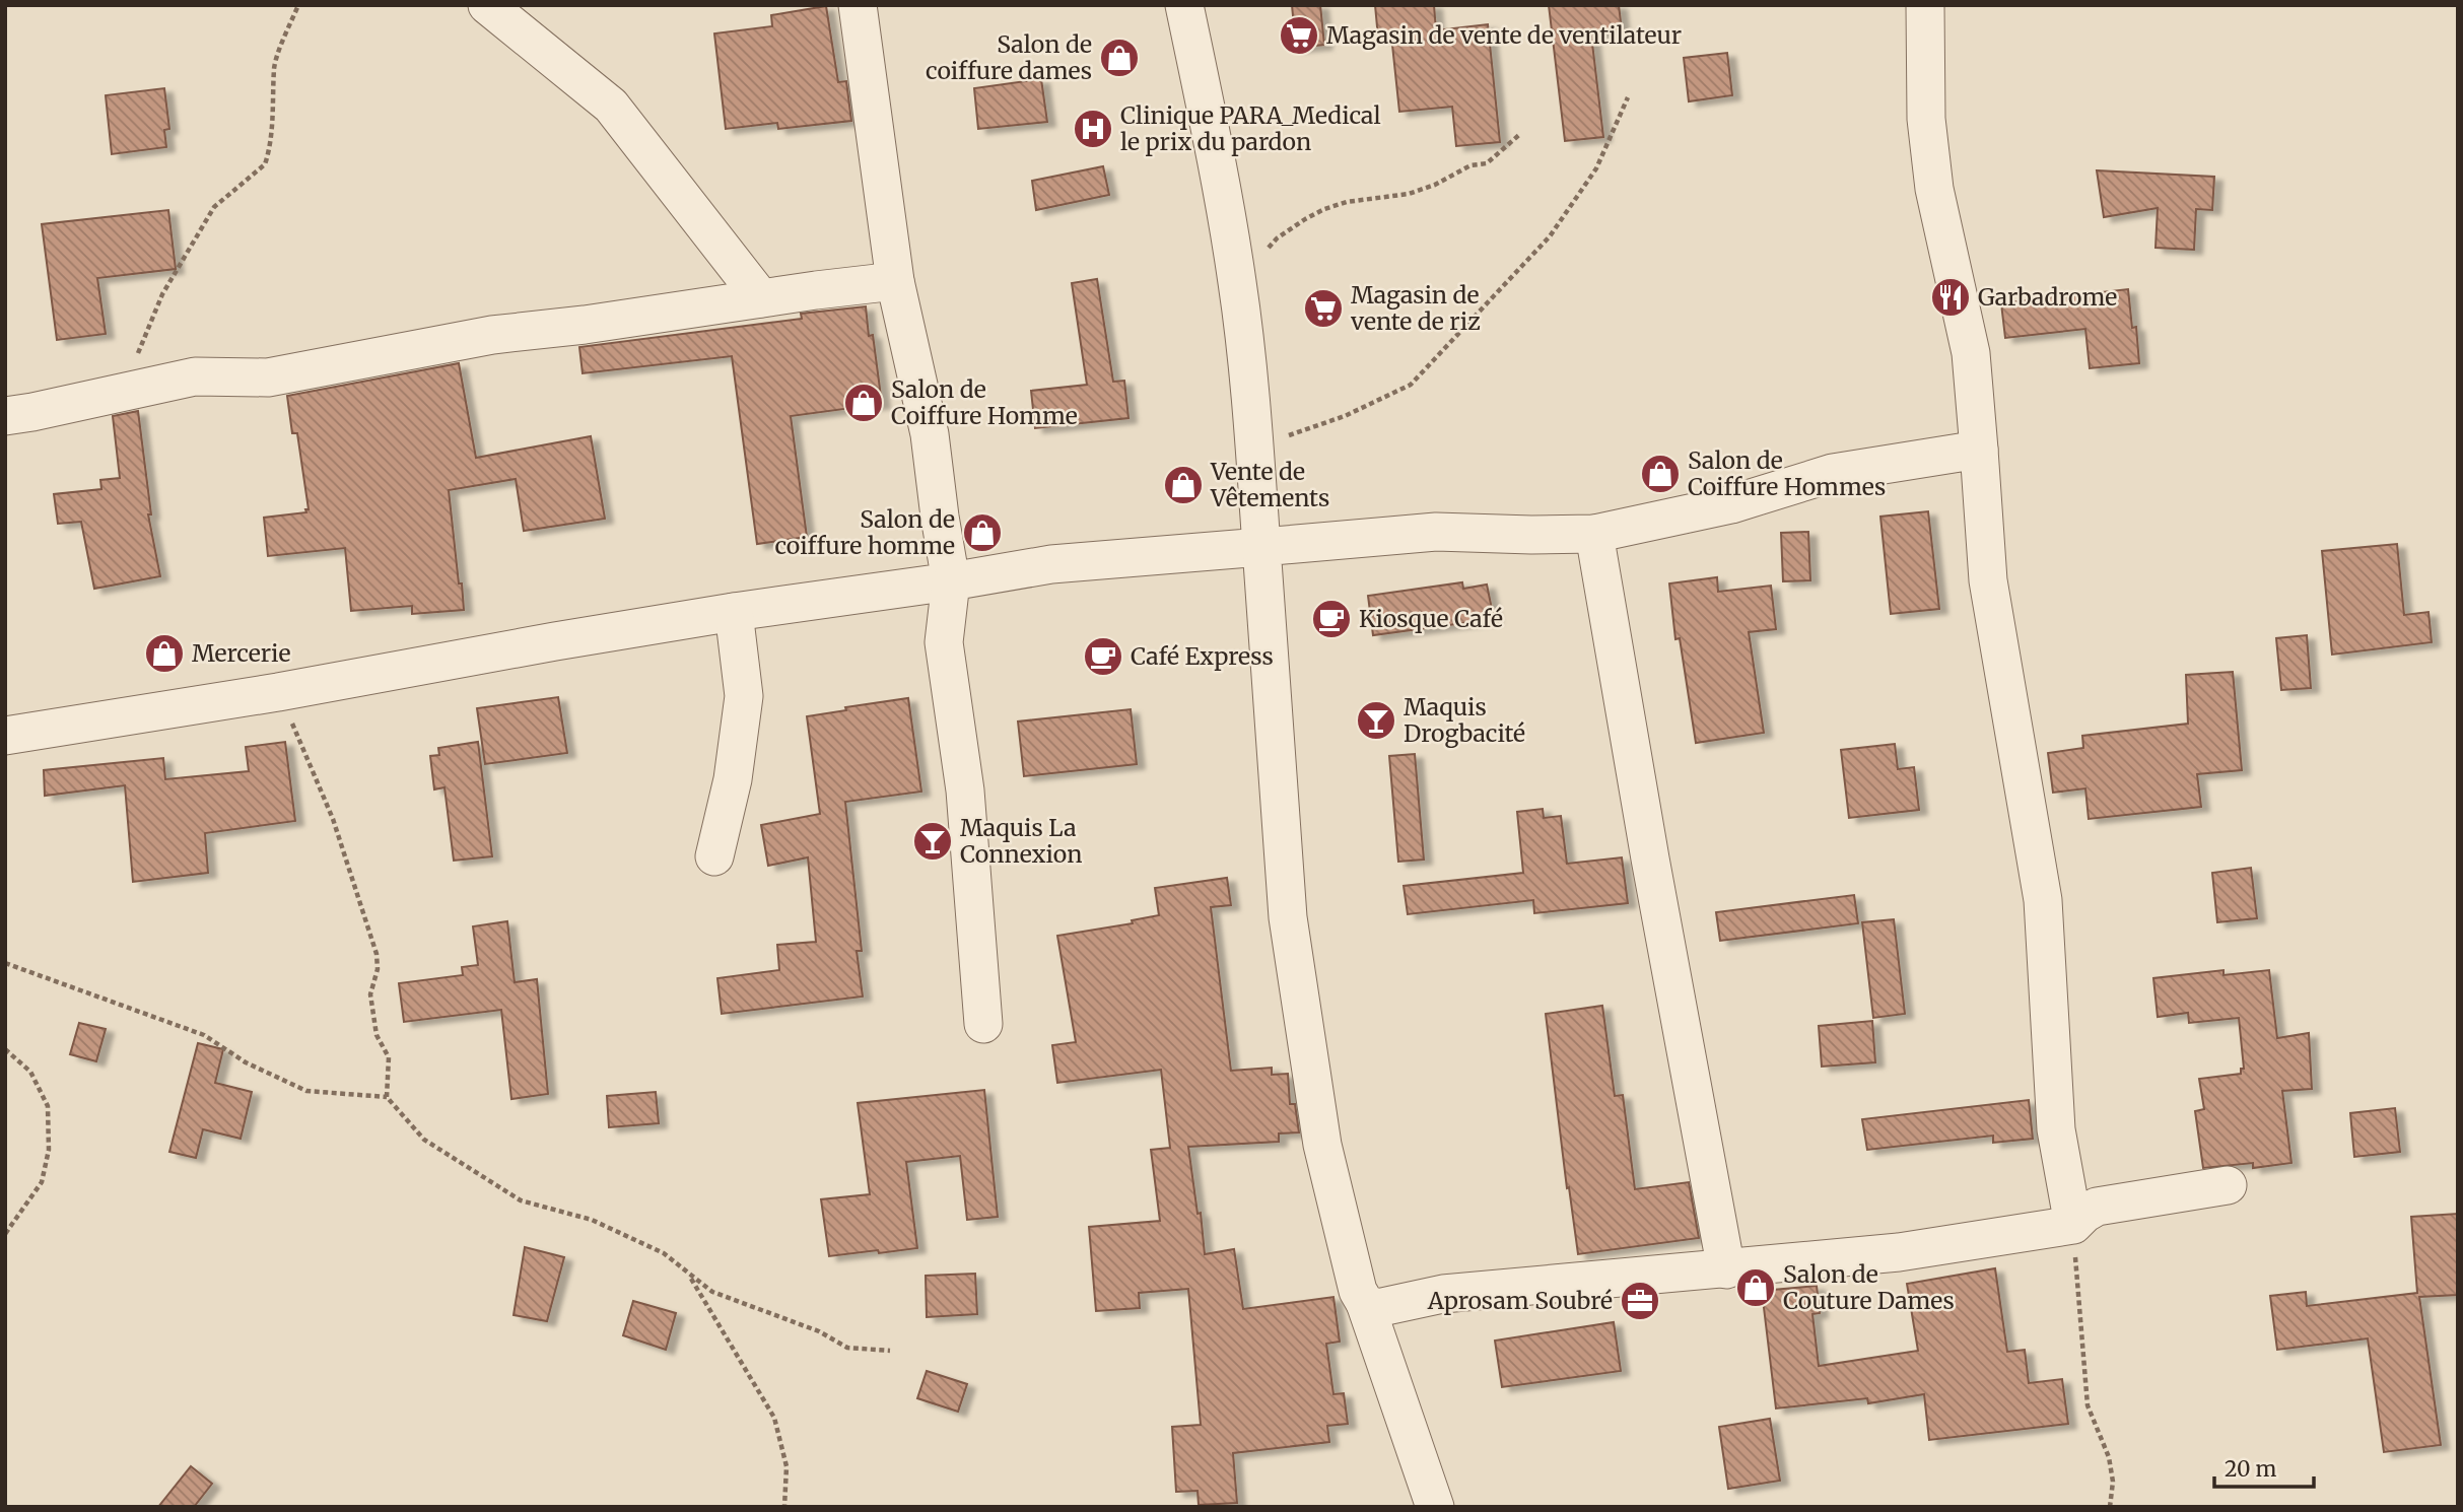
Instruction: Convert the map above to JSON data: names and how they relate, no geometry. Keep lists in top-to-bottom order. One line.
{"places":{"supermarket":["Magasin de vente de ventilateur","Magasin de vente de riz"],"shop":["Salon de coiffure dames","Salon de Coiffure Homme","Salon de Coiffure Hommes","Vente de Vêtements","Salon de coiffure homme","Mercerie","Salon de Couture Dames"],"hospital":["Clinique PARA_Medical le prix du pardon"],"restaurant":["Garbadrome"],"cafe":["Kiosque Café","Café Express"],"bar":["Maquis Drogbacité","Maquis La Connexion"],"office":["Aprosam Soubré"]},"scale_bar":"20 m"}
